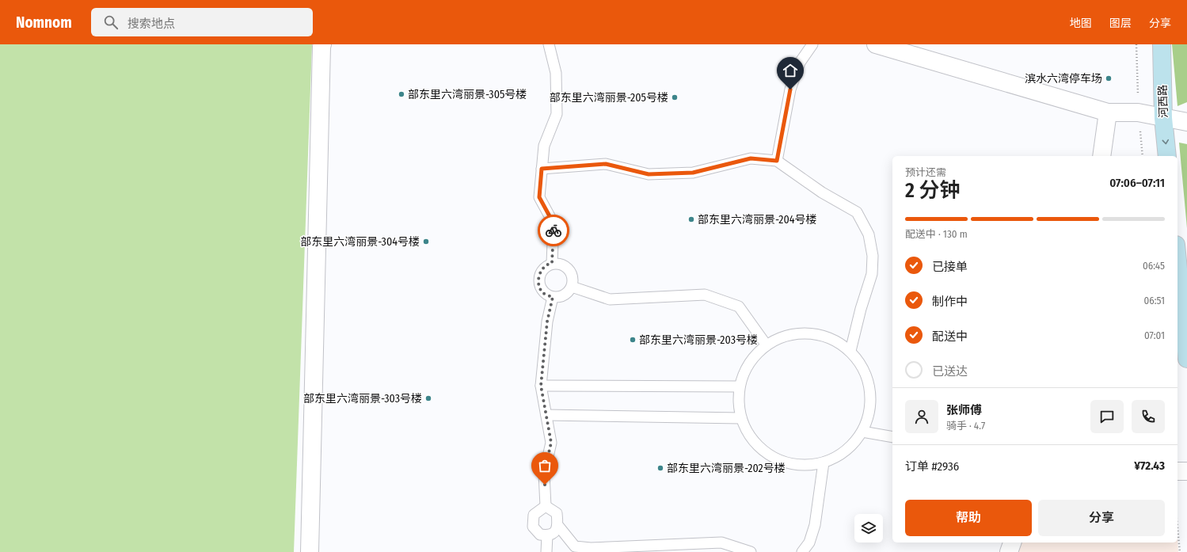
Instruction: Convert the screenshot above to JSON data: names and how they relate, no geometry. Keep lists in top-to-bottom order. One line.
{"streets":{"main road":["河西路"]},"places":["滨水六湾停车场","部东里六湾丽景-305号楼","部东里六湾丽景-205号楼","部东里六湾丽景-204号楼","部东里六湾丽景-304号楼","部东里六湾丽景-203号楼","部东里六湾丽景-303号楼","部东里六湾丽景-202号楼"],"page":{"header":"Nomnom","search":"搜索地点","nav":["地图","图层","分享"],"heading":["2 分钟","预计还需","07:06–07:11"],"panel":["张师傅","骑手 · 4.7","订单 #2936","¥72.43"],"bar":"配送中 · 130 m","list":[["已接单","06:45"],["制作中","06:51"],["配送中","07:01"],"已送达"],"buttons":["帮助","分享"]}}
